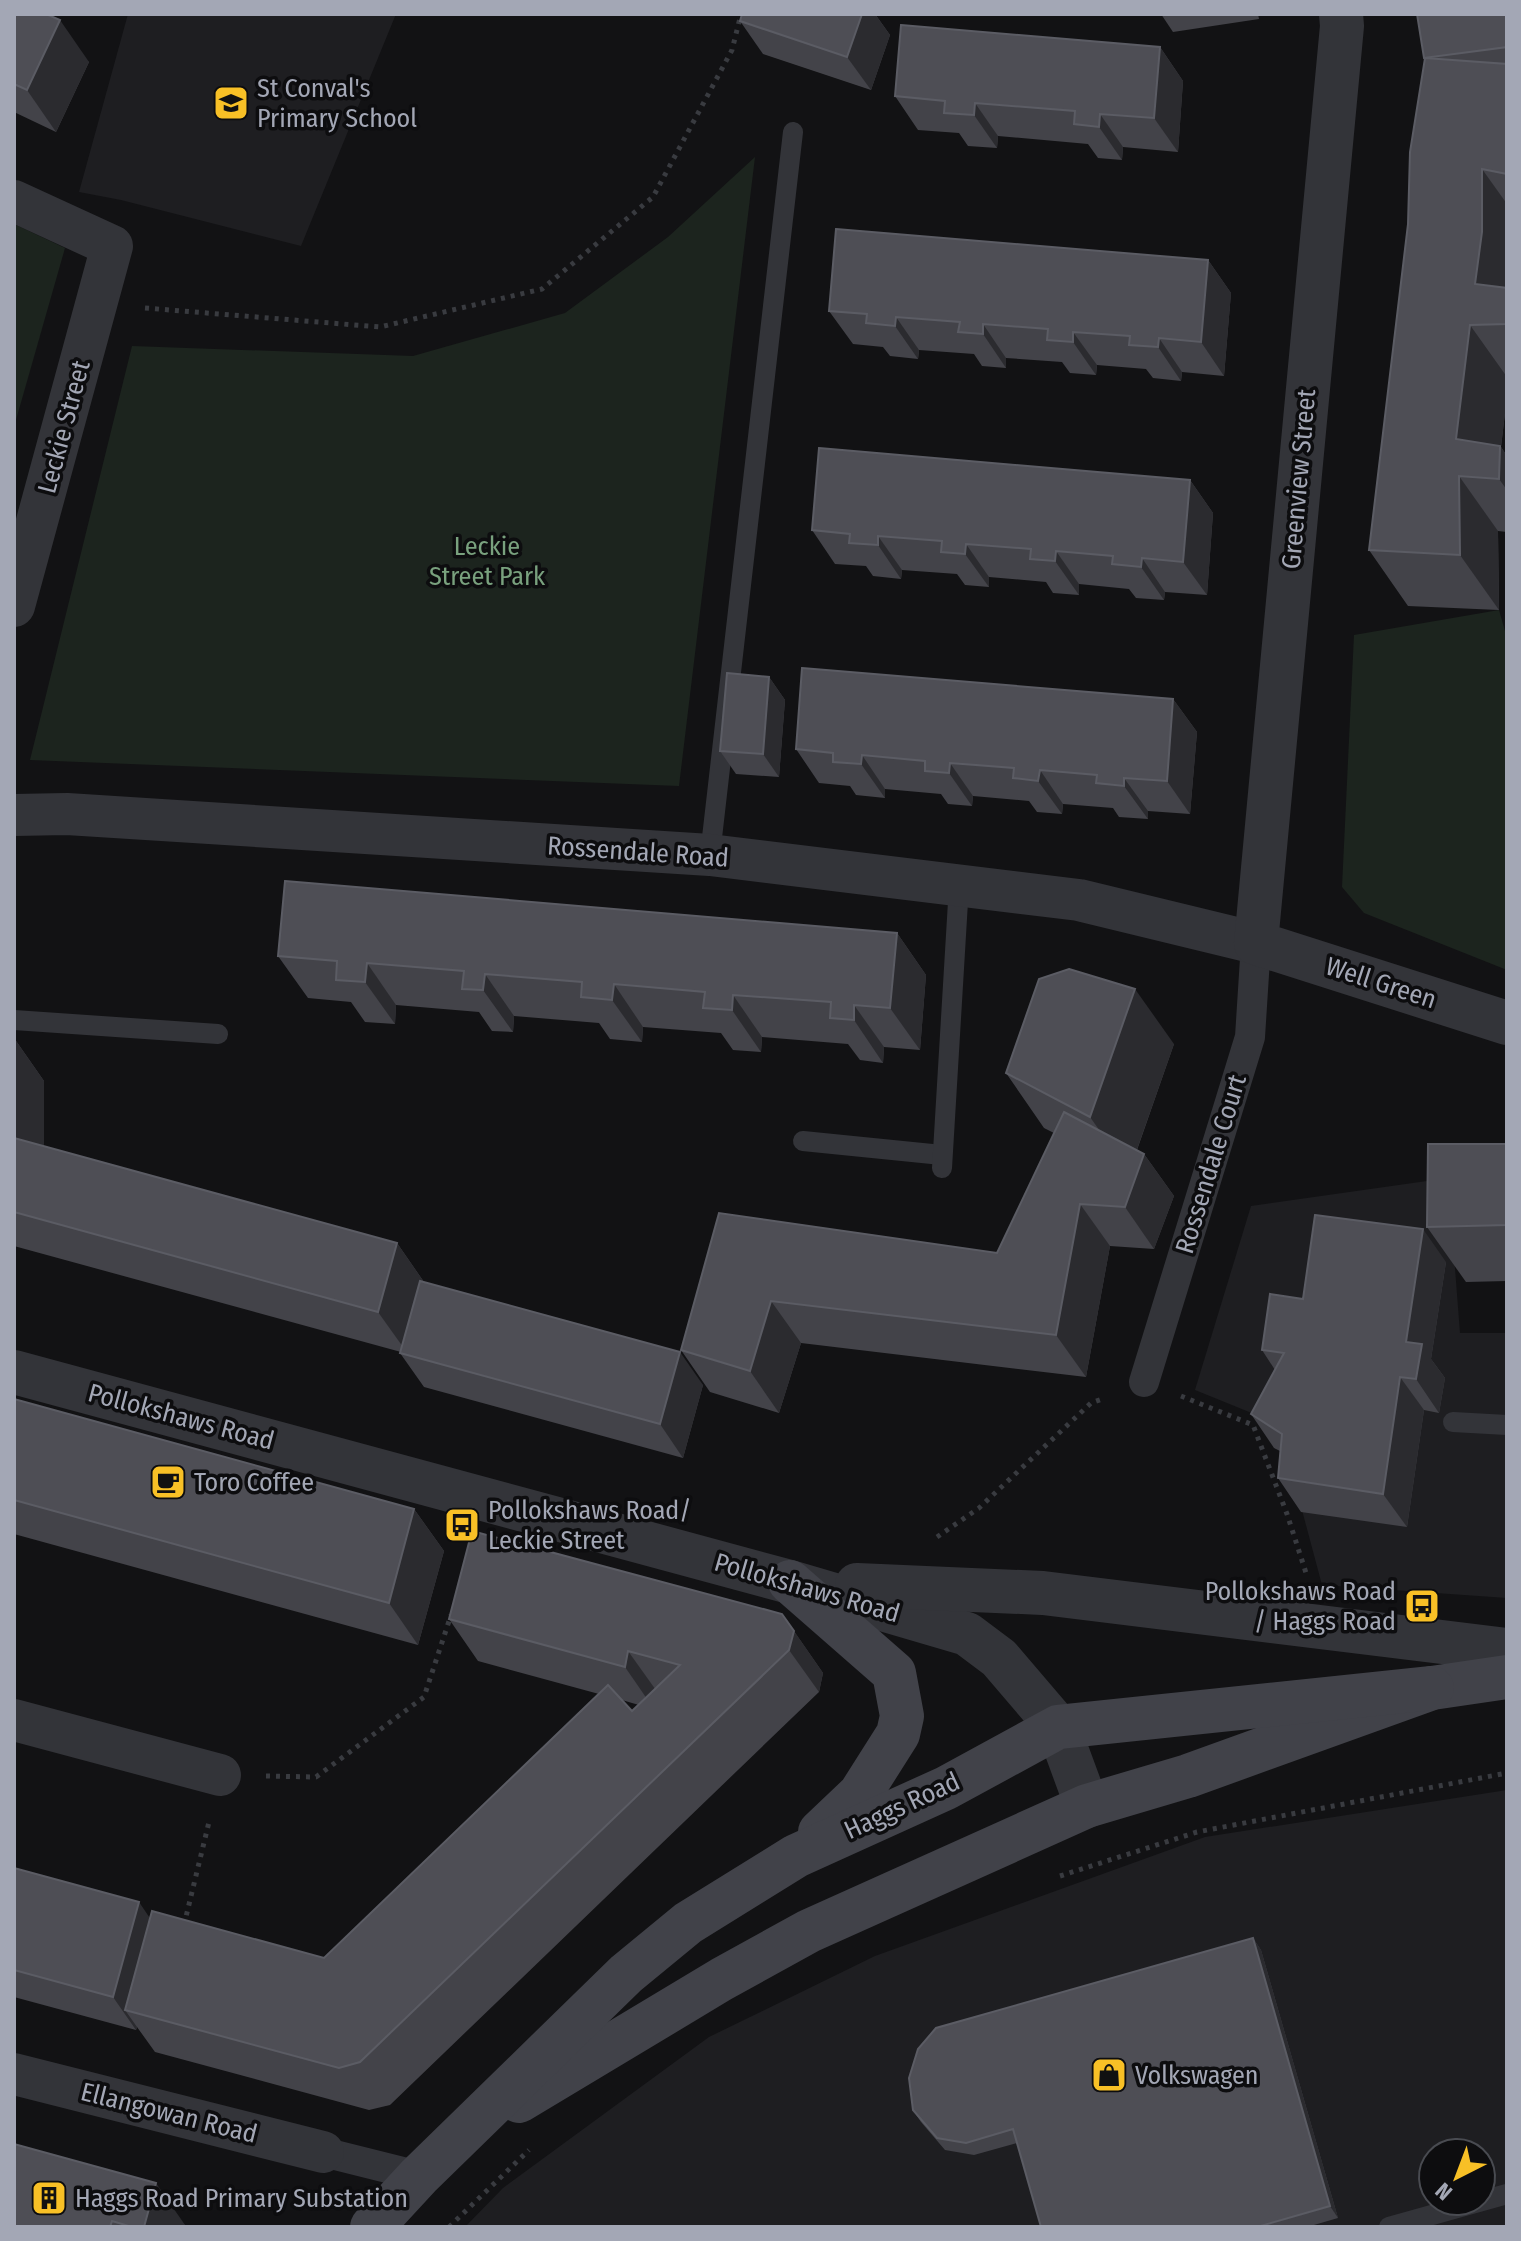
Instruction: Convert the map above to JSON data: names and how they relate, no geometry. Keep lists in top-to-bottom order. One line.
{"streets":{"main road":["Haggs Road"],"street":["Leckie Street","Greenview Street","Rossendale Road","Well Green","Rossendale Court","Pollokshaws Road","Ellangowan Road"]},"crossings":[["Greenview Street","Rossendale Road"],["Greenview Street","Well Green"],["Greenview Street","Rossendale Court"],["Rossendale Road","Well Green"],["Rossendale Road","Rossendale Court"],["Well Green","Rossendale Court"],["Pollokshaws Road","Haggs Road"]],"parks":["Leckie Street Park"],"places":{"school or university":["St Conval's Primary School"],"cafe":["Toro Coffee"],"bus stop":["Pollokshaws Road/ Leckie Street","Pollokshaws Road / Haggs Road"],"shop":["Volkswagen"],"building":["Haggs Road Primary Substation"]},"north":"bottom left"}
